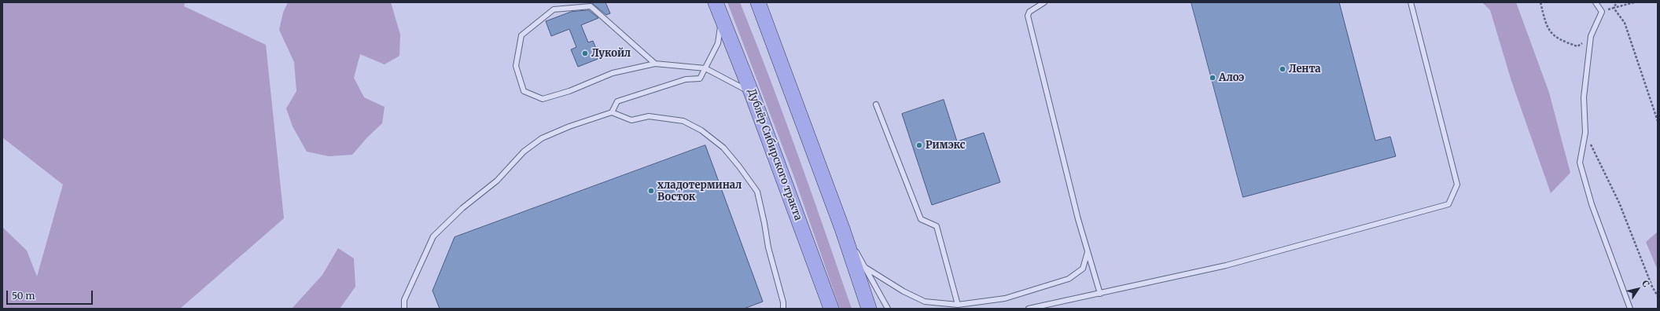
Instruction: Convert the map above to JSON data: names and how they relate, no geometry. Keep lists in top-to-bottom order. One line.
{"streets":{"main road":["Дублёр Сибирского тракта"]},"places":["Лукойл","Лента","Алоэ","Римэкс","хладотерминал Восток"],"scale_bar":"50 m","north":"top right"}
